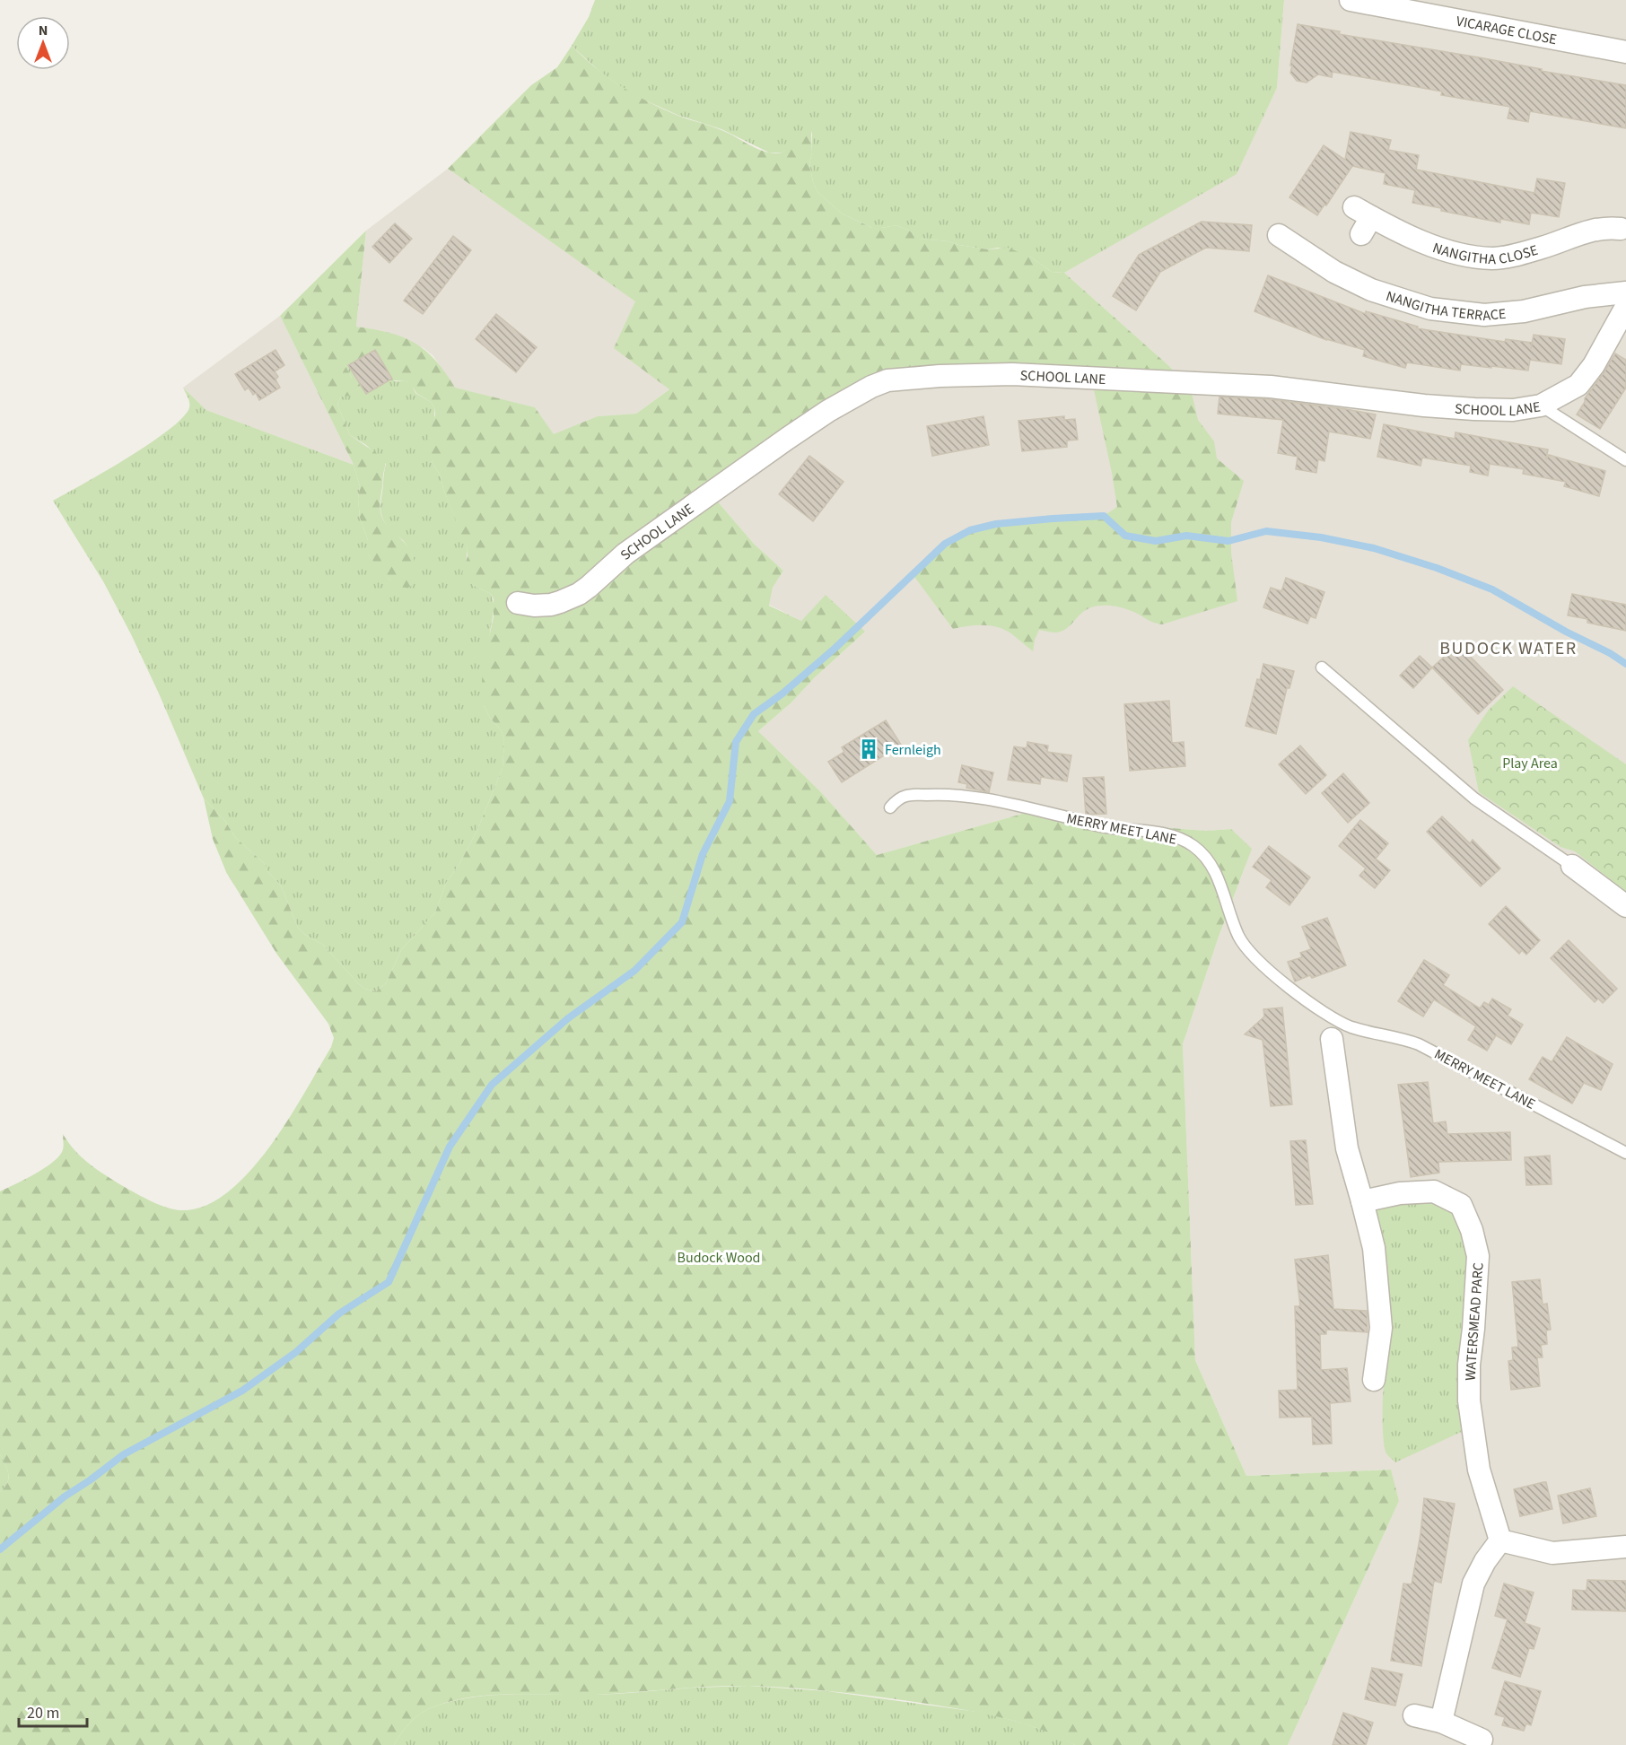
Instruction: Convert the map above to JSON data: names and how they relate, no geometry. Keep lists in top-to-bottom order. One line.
{"streets":{"street":["VICARAGE CLOSE","NANGITHA CLOSE","NANGITHA TERRACE","SCHOOL LANE","WATERSMEAD PARC"],"lane":["MERRY MEET LANE"]},"districts":["BUDOCK WATER"],"parks":["Play Area","Budock Wood"],"places":{"building":["Fernleigh"]},"scale_bar":"20 m","north":"top"}
